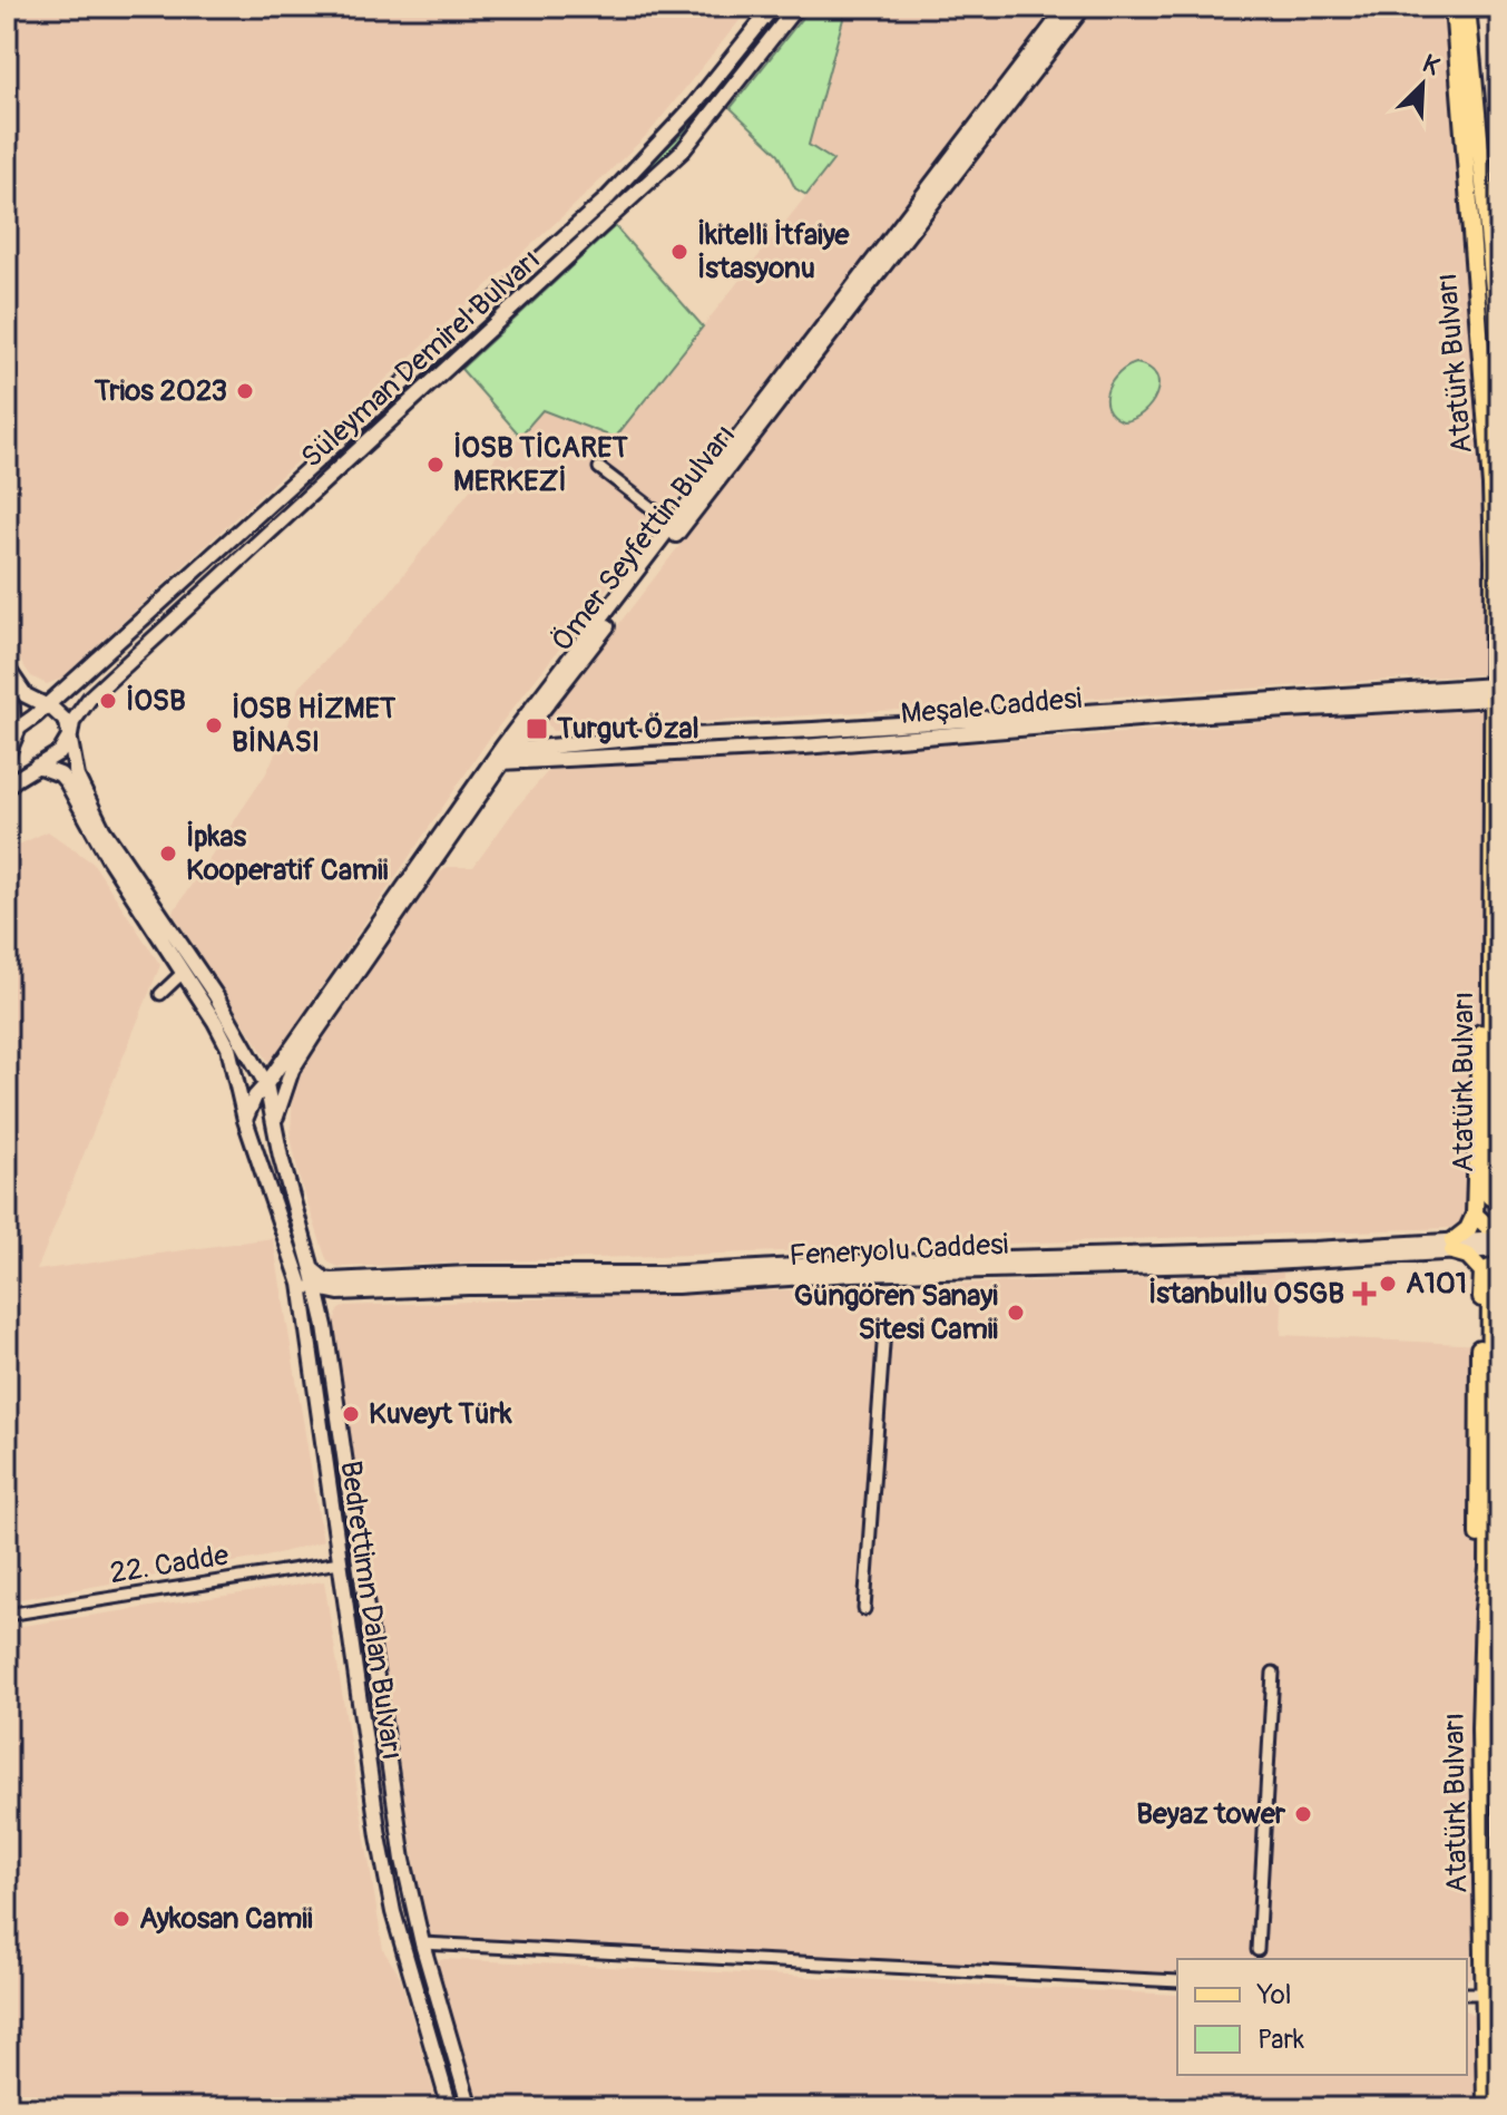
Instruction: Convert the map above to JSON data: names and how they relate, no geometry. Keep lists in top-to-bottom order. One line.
{"streets":{"main road":["Süleyman Demirel Bulvarı","Atatürk Bulvarı","Ömer Seyfettin Bulvarı","Meşale Caddesi","Feneryolu Caddesi","Bedrettimn Dalan Bulvarı"],"street":["22. Cadde"]},"crossings":[["Süleyman Demirel Bulvarı","Bedrettimn Dalan Bulvarı"],["Atatürk Bulvarı","Meşale Caddesi"],["Ömer Seyfettin Bulvarı","Meşale Caddesi"],["Ömer Seyfettin Bulvarı","Bedrettimn Dalan Bulvarı"],["Feneryolu Caddesi","Bedrettimn Dalan Bulvarı"],["22. Cadde","Bedrettimn Dalan Bulvarı"]],"places":{"other":["İkitelli İtfaiye İstasyonu","Trios 2023","İOSB TİCARET MERKEZİ","İOSB","İOSB HİZMET BİNASI","İpkas Kooperatif Camii","A101","Güngören Sanayi Sitesi Camii","Kuveyt Türk","Beyaz tower","Aykosan Camii"],"transit":["Turgut Özal"],"health":["İstanbullu OSGB"]},"legend":["Yol","Park"],"north":"top right"}
